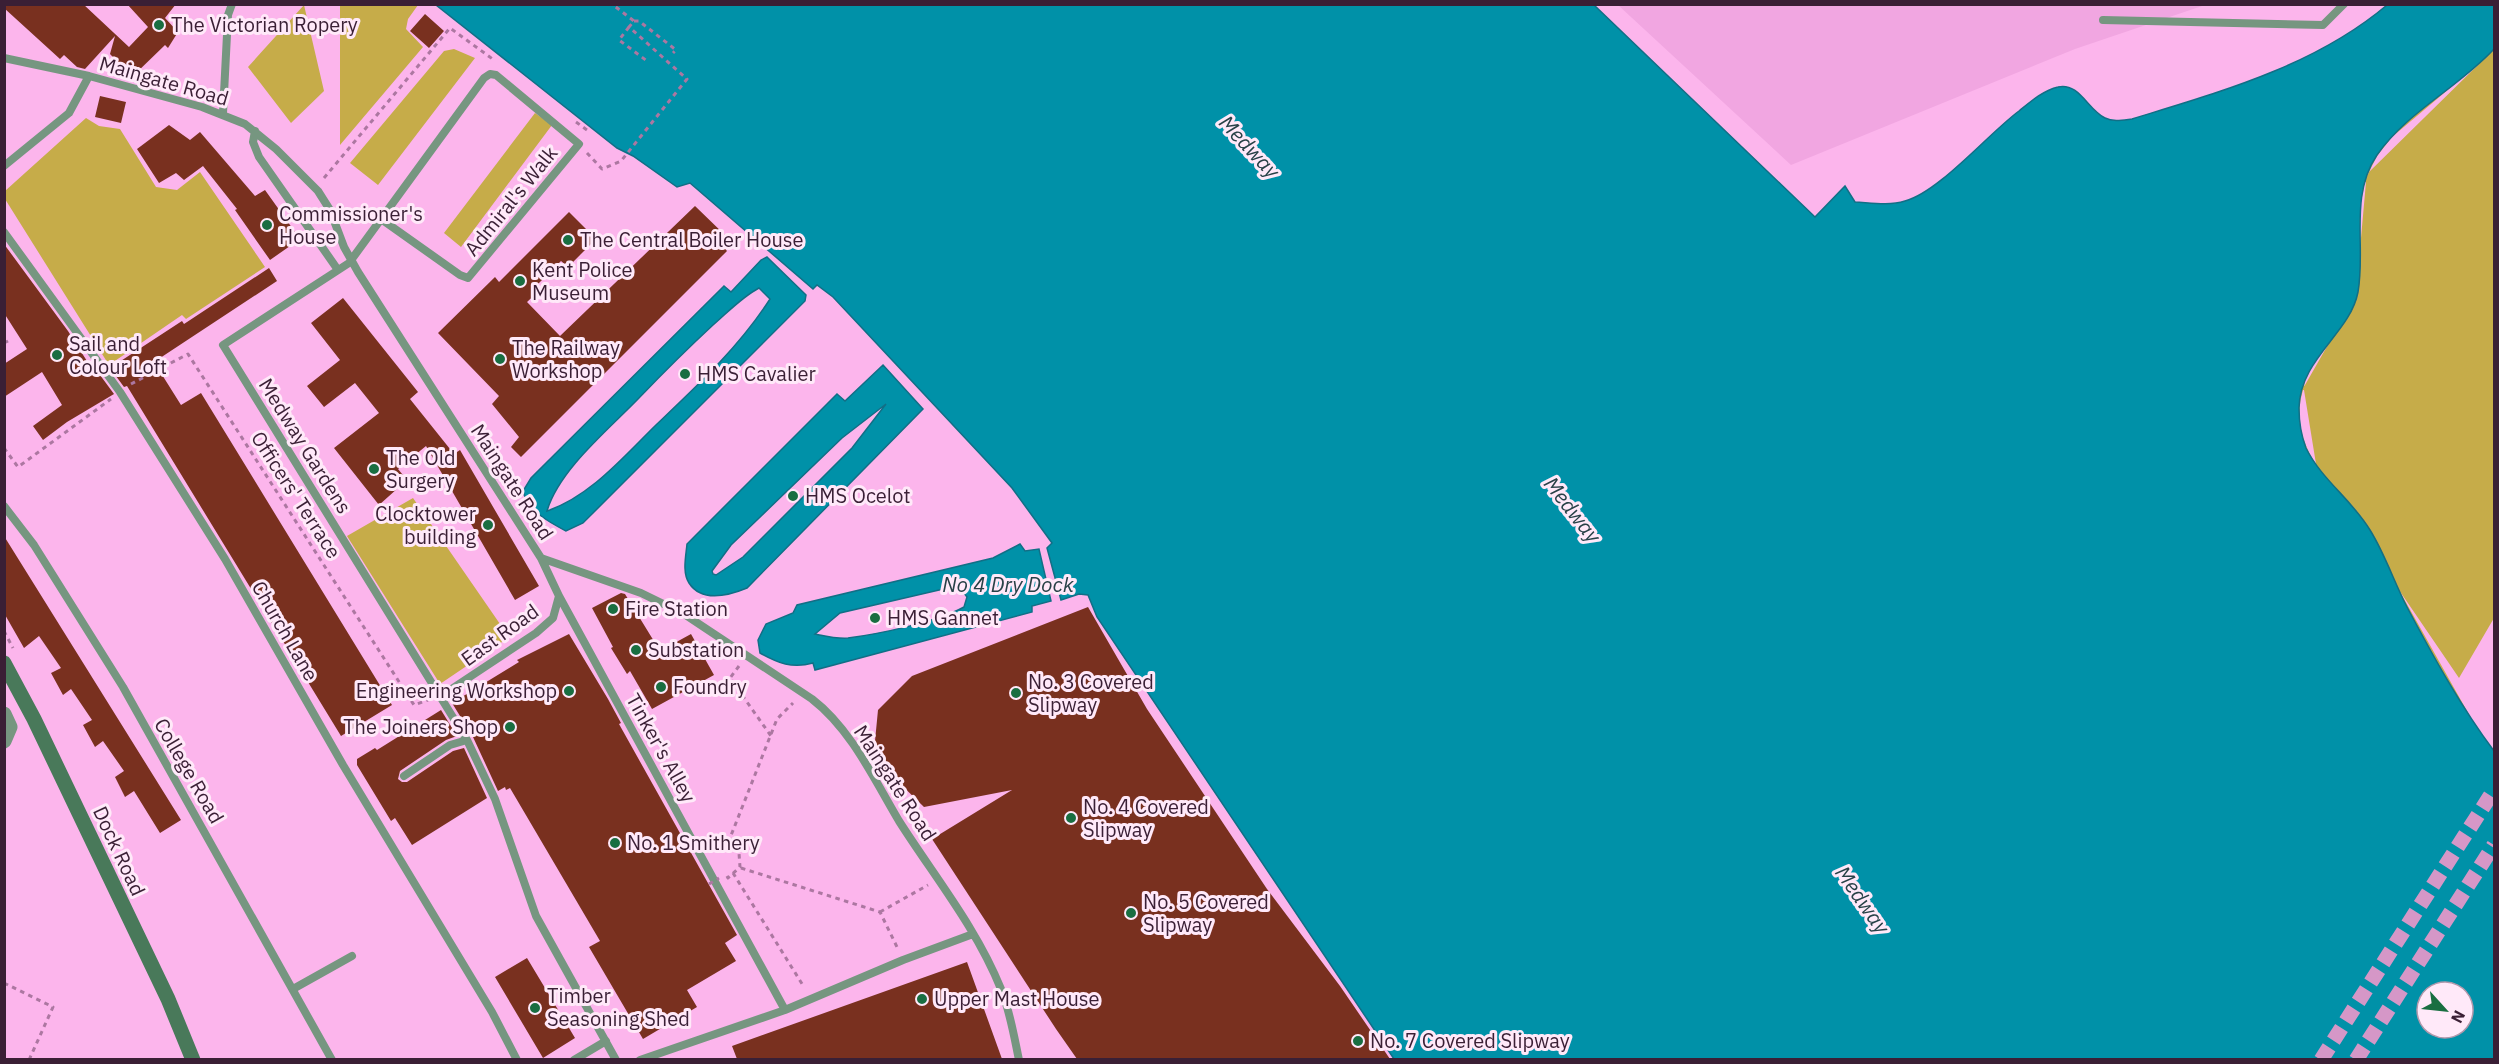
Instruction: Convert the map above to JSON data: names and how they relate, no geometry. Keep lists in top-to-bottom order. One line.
{"streets":{"street":["Dock Road"],"lane":["Maingate Road","Admiral's Walk","Medway Gardens","Church Lane","East Road","Tinker's Alley","College Road"],"path":["Officers' Terrace"]},"crossings":[["Maingate Road","Medway Gardens"],["Maingate Road","East Road"],["Admiral's Walk","Medway Gardens"],["Medway Gardens","East Road"],["East Road","Tinker's Alley"]],"water":["Medway","No 4 Dry Dock"],"places":["The Victorian Ropery","Commissioner's House","The Central Boiler House","Kent Police Museum","Sail and Colour Loft","The Railway Workshop","HMS Cavalier","The Old Surgery","HMS Ocelot","Clocktower building","Fire Station","HMS Gannet","Substation","Foundry","Engineering Workshop","No. 3 Covered Slipway","The Joiners Shop","No. 4 Covered Slipway","No. 1 Smithery","No. 5 Covered Slipway","Upper Mast House","Timber Seasoning Shed","No. 7 Covered Slipway"],"north":"bottom right"}
